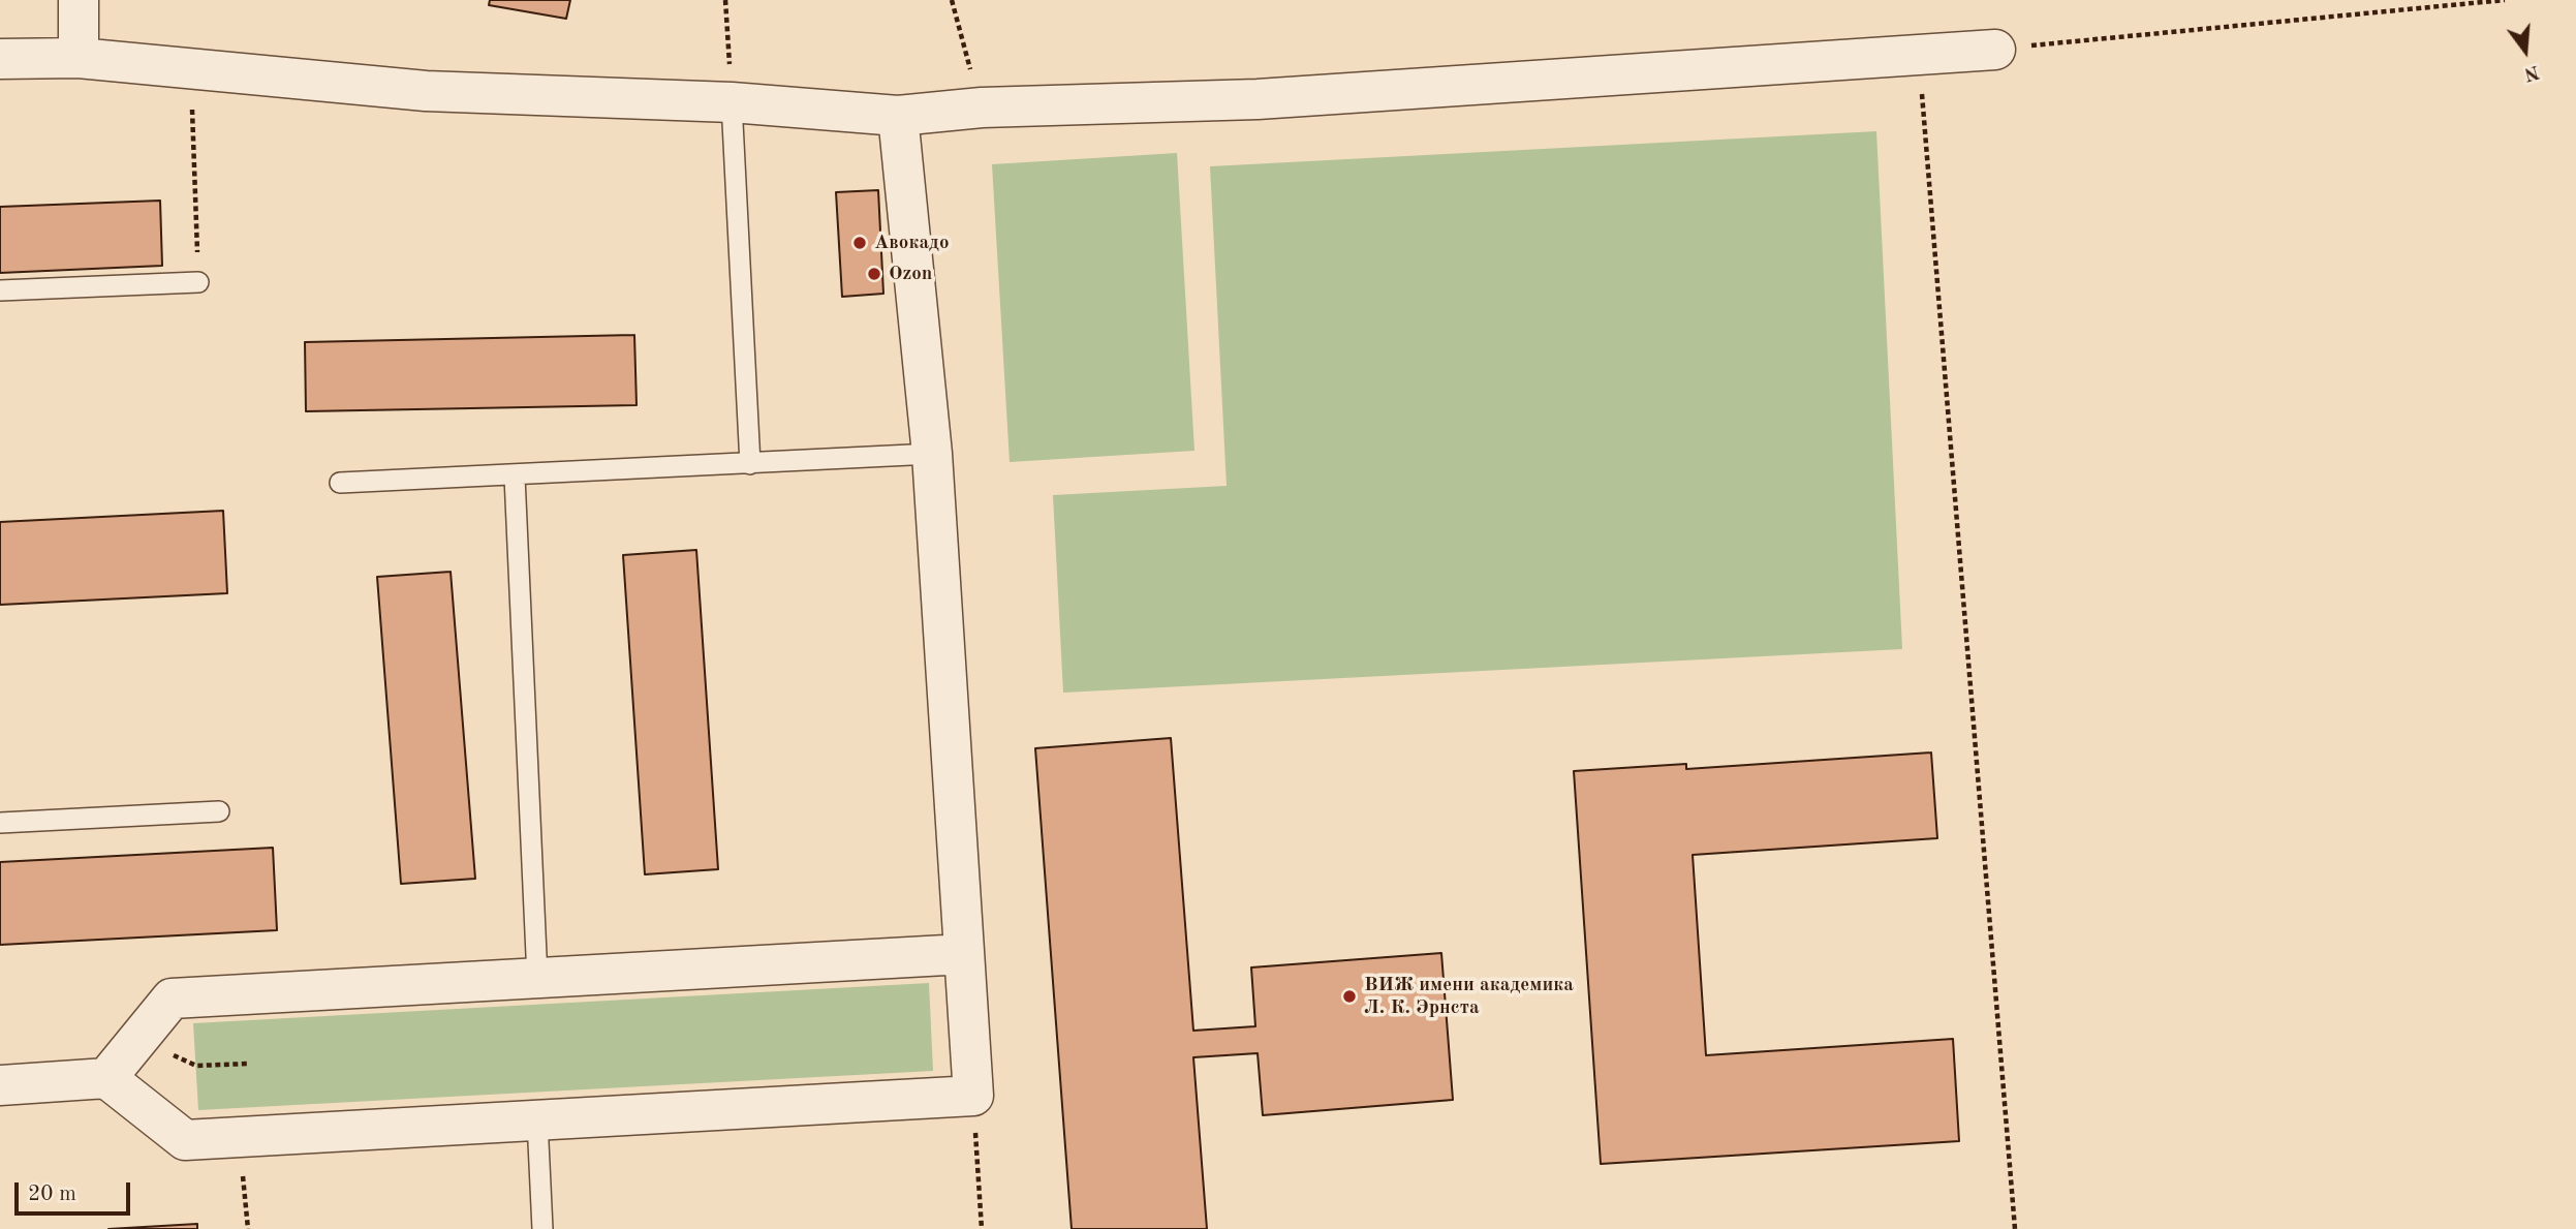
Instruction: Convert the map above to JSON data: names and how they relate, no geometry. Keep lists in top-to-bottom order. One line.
{"places":["Авокадо","Ozon","ВИЖ имени академика Л. К. Эрнста"],"scale_bar":"20 m","north":"bottom"}
